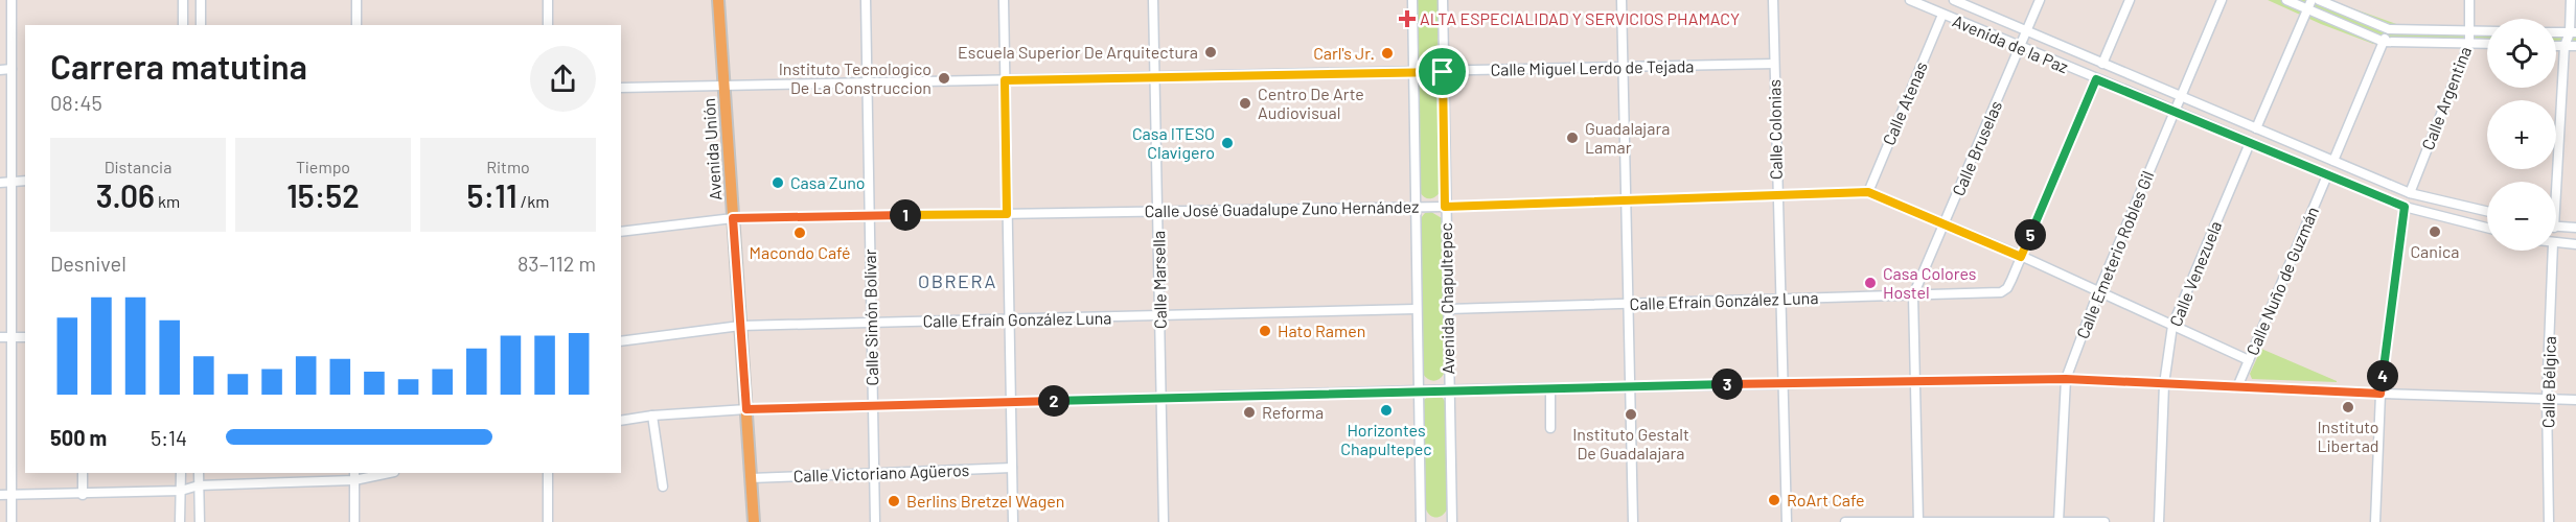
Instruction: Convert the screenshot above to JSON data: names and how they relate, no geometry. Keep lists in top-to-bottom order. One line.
{"streets":{"main road":["Avenida Unión"],"street":["Avenida de la Paz","Calle Miguel Lerdo de Tejada","Calle Argentina","Calle Atenas","Calle Colonias","Calle Bruselas","Calle José Guadalupe Zuno Hernández","Calle Emeterio Robles Gil","Calle Venezuela","Calle Marsella","Calle Nuño de Guzmán","Avenida Chapultepec","Calle Efraín González Luna","Calle Simón Bolívar","Calle Bélgica","Calle Victoriano Agüeros"]},"crossings":[["Avenida de la Paz","Calle Argentina"],["Avenida de la Paz","Calle Atenas"],["Avenida de la Paz","Calle Bruselas"],["Avenida de la Paz","Calle Emeterio Robles Gil"],["Avenida de la Paz","Calle Venezuela"],["Avenida de la Paz","Calle Nuño de Guzmán"],["Calle Miguel Lerdo de Tejada","Calle Colonias"],["Calle Miguel Lerdo de Tejada","Avenida Unión"],["Calle Miguel Lerdo de Tejada","Calle Marsella"],["Calle Miguel Lerdo de Tejada","Avenida Chapultepec"],["Calle Miguel Lerdo de Tejada","Calle Simón Bolívar"],["Calle Atenas","Calle José Guadalupe Zuno Hernández"],["Calle Colonias","Calle José Guadalupe Zuno Hernández"],["Calle Colonias","Calle Efraín González Luna"],["Calle Bruselas","Calle José Guadalupe Zuno Hernández"],["Calle Bruselas","Calle Efraín González Luna"],["Avenida Unión","Calle José Guadalupe Zuno Hernández"],["Avenida Unión","Calle Efraín González Luna"],["Avenida Unión","Calle Victoriano Agüeros"],["Calle José Guadalupe Zuno Hernández","Calle Emeterio Robles Gil"],["Calle José Guadalupe Zuno Hernández","Calle Venezuela"],["Calle José Guadalupe Zuno Hernández","Calle Marsella"],["Calle José Guadalupe Zuno Hernández","Calle Nuño de Guzmán"],["Calle José Guadalupe Zuno Hernández","Avenida Chapultepec"],["Calle José Guadalupe Zuno Hernández","Calle Efraín González Luna"],["Calle José Guadalupe Zuno Hernández","Calle Simón Bolívar"],["Calle Marsella","Calle Efraín González Luna"],["Avenida Chapultepec","Calle Efraín González Luna"],["Calle Efraín González Luna","Calle Simón Bolívar"],["Calle Simón Bolívar","Calle Victoriano Agüeros"]],"districts":["OBRERA"],"places":{"health":["ALTA ESPECIALIDAD Y SERVICIOS PHAMACY"],"other":["Escuela Superior De Arquitectura","Carl's Jr.","Instituto Tecnologico De La Construccion","Centro De Arte Audiovisual","Guadalajara Lamar","Casa ITESO Clavigero","Casa Zuno","Canica","Macondo Café","Casa Colores Hostel","Hato Ramen","Instituto Libertad","Horizontes Chapultepec","Reforma","Instituto Gestalt De Guadalajara","RoArt Cafe","Berlins Bretzel Wagen"]},"page":{"map_buttons":["+","−"],"heading":["Carrera matutina","08:45"],"stats":[["Distancia","3.06 km"],["Tiempo","15:52"],["Ritmo","5:11 /km"]],"pins":["1","5","4","3","2"],"chart":["Desnivel","83–112 m"],"list":[{"name":"500 m","note":"5:14"}]}}
